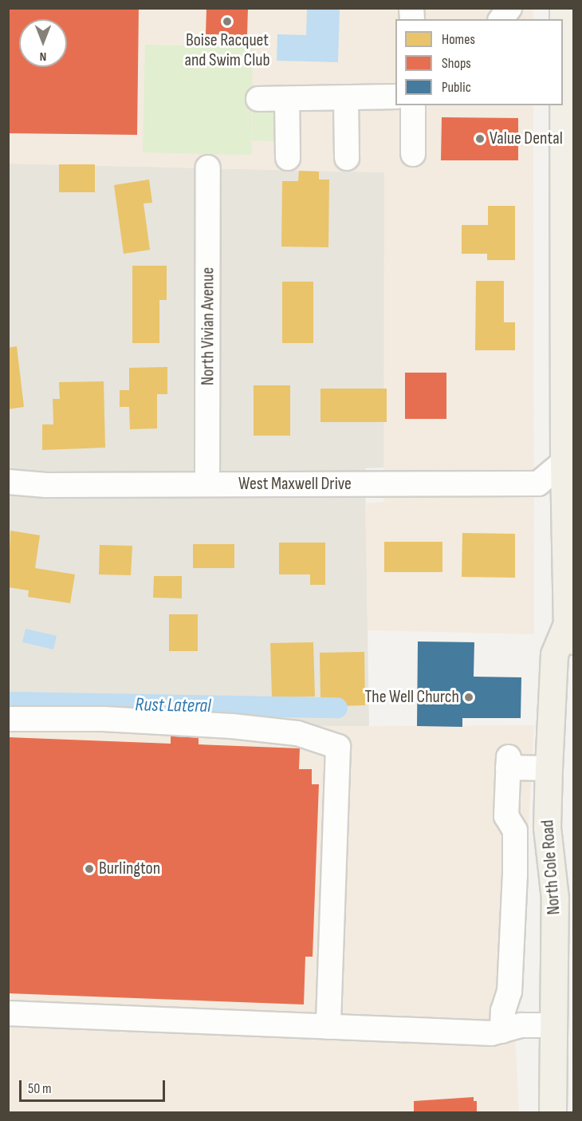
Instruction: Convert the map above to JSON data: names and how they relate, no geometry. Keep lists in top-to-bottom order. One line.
{"streets":{"main road":["North Cole Road"],"street":["North Vivian Avenue","West Maxwell Drive"]},"crossings":[["North Vivian Avenue","West Maxwell Drive"],["West Maxwell Drive","North Cole Road"]],"water":["Rust Lateral"],"places":["Boise Racquet and Swim Club","Value Dental","The Well Church","Burlington"],"legend":["Homes","Shops","Public"],"scale_bar":"50 m","north":"bottom"}
